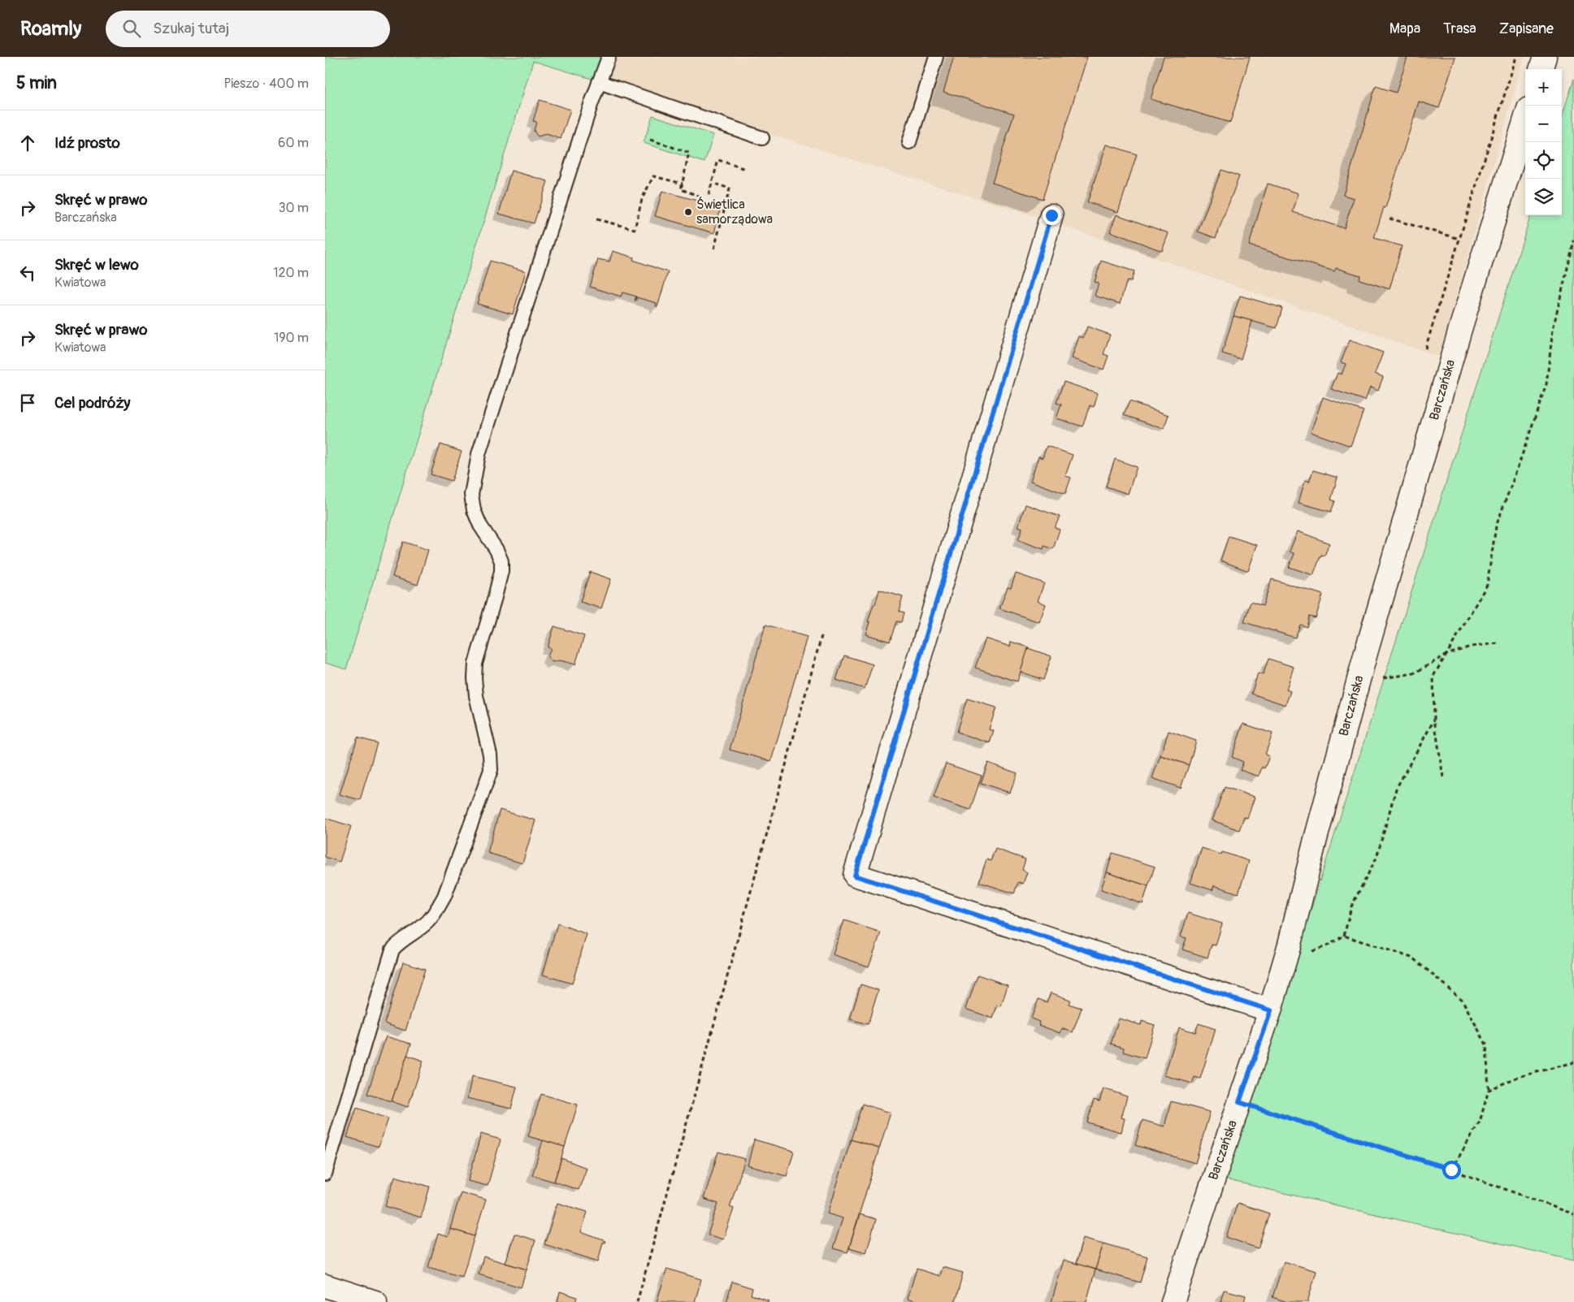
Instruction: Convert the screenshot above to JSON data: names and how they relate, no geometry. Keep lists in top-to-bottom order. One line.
{"streets":{"street":["Barczańska"]},"places":["Świetlica samorządowa"],"page":{"header":"Roamly","search":"Szukaj tutaj","nav":["Mapa","Trasa","Zapisane"],"heading":["5 min","Pieszo · 400 m"],"map_buttons":["+","−"],"list":[["Idź prosto","60 m"],["Skręć w prawo","Barczańska","30 m"],["Skręć w lewo","Kwiatowa","120 m"],["Skręć w prawo","Kwiatowa","190 m"],"Cel podróży"]}}
